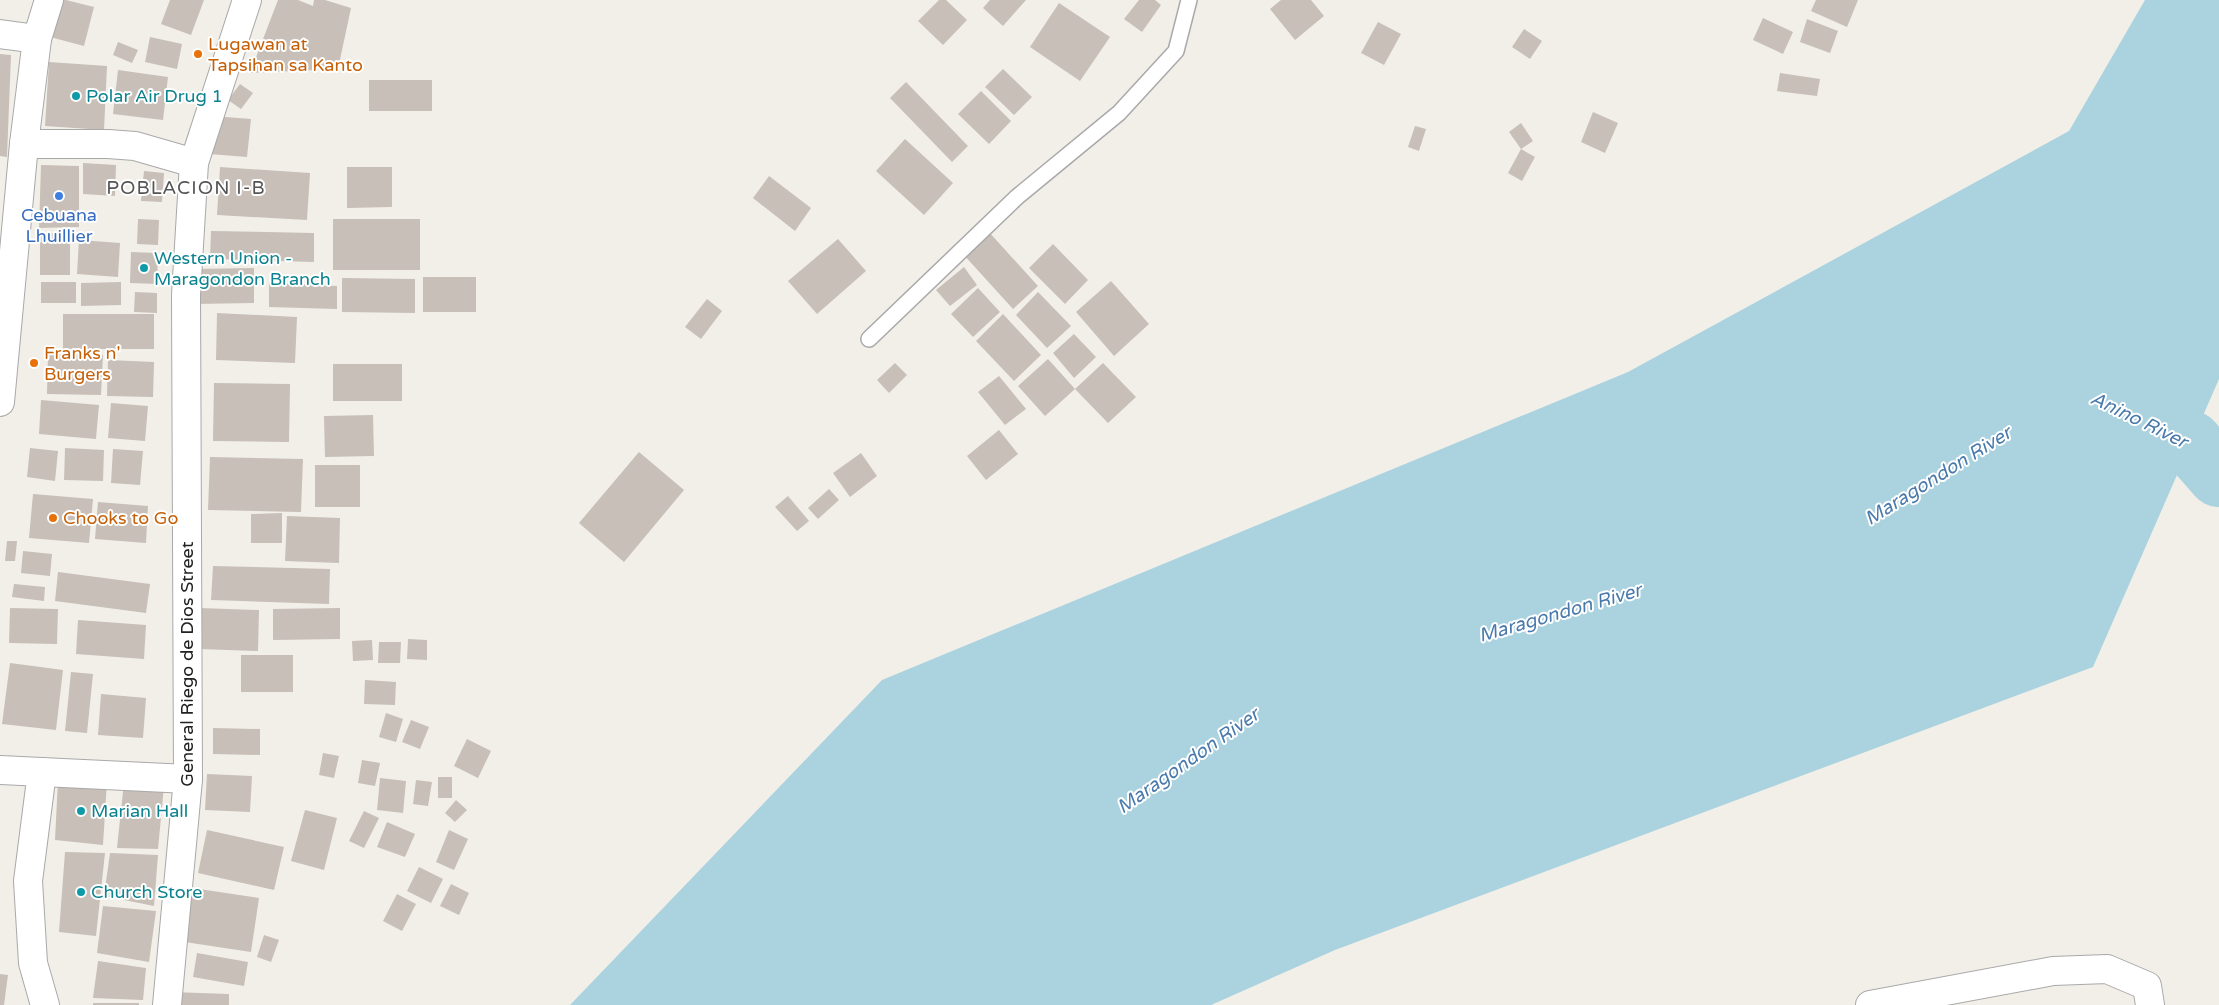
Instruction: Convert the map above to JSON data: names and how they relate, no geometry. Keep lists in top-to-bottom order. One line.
{"streets":{"street":["General Riego de Dios Street"]},"districts":["POBLACION I-B"],"water":["Anino River","Maragondon River"],"places":["Lugawan at Tapsihan sa Kanto","Polar Air Drug 1","Cebuana Lhuillier","Western Union - Maragondon Branch","Franks n' Burgers","Chooks to Go","Marian Hall","Church Store"]}
